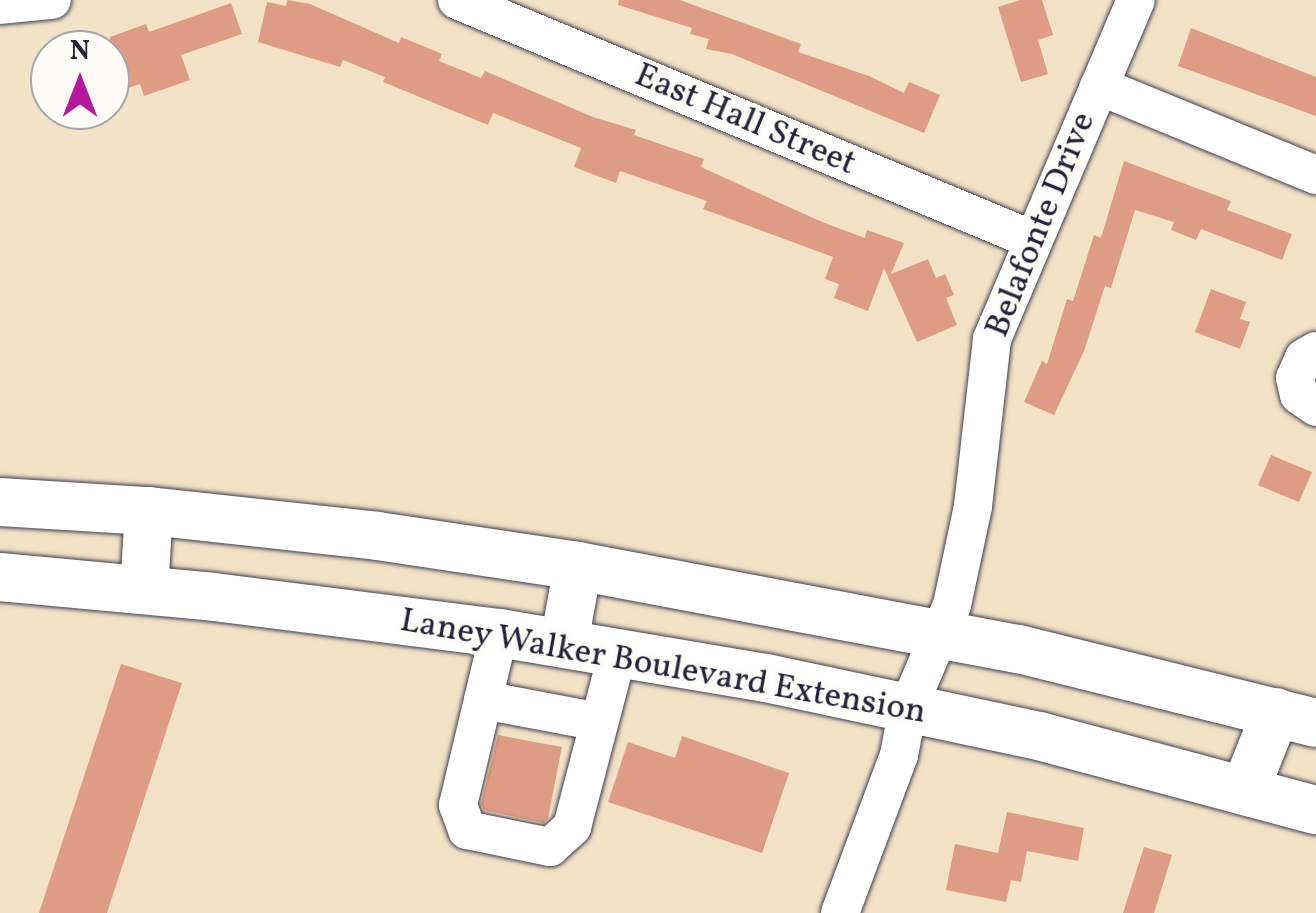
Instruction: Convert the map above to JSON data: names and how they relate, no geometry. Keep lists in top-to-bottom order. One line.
{"streets":{"main road":["Laney Walker Boulevard Extension"],"street":["East Hall Street","Belafonte Drive"]},"crossings":[["East Hall Street","Belafonte Drive"],["Belafonte Drive","Laney Walker Boulevard Extension"]],"north":"top"}
